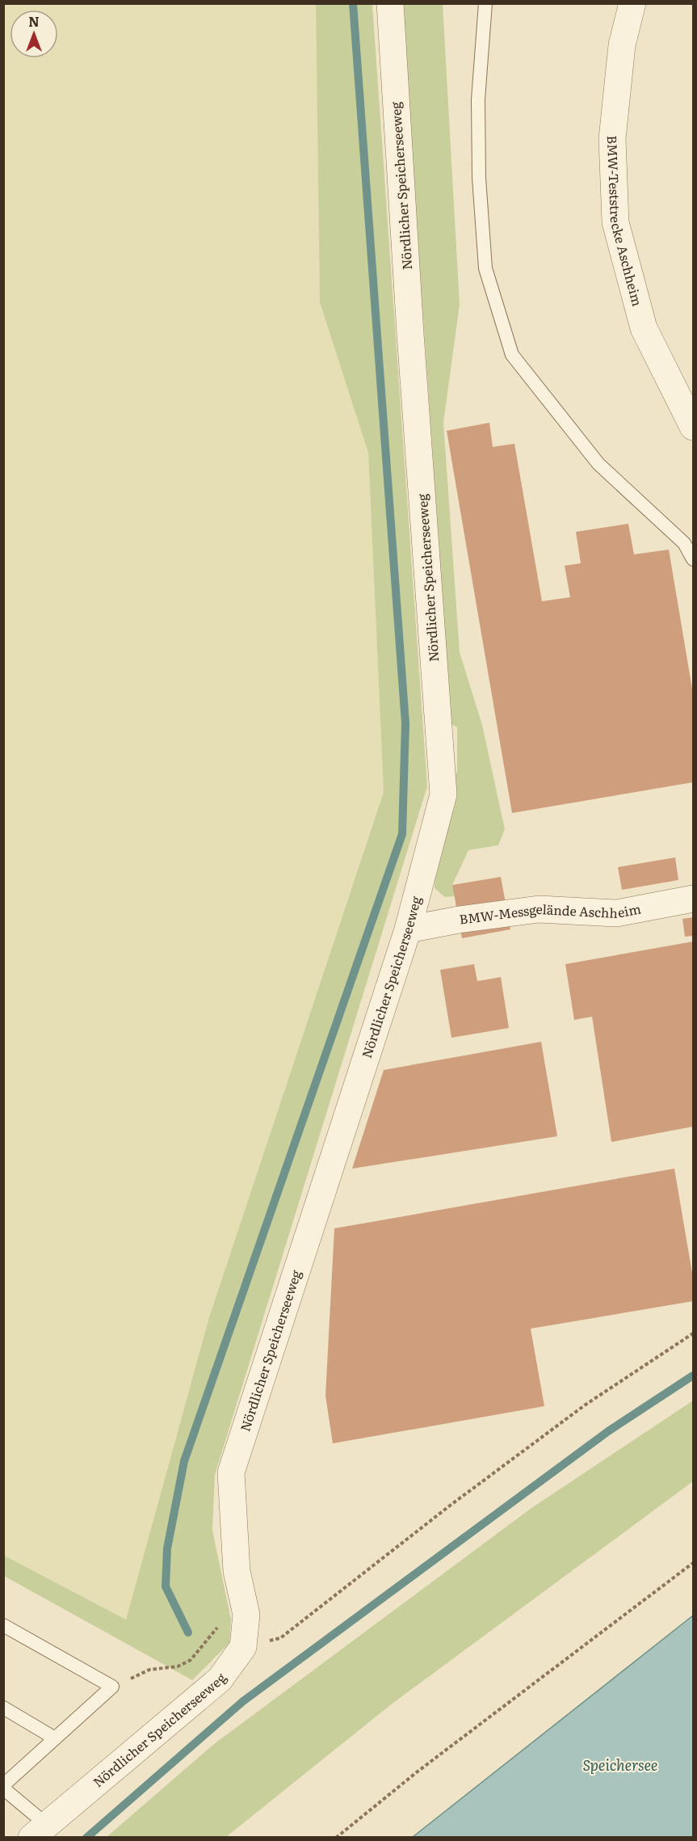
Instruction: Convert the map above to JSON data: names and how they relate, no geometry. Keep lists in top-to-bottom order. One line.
{"streets":{"street":["Nördlicher Speicherseeweg","BMW-Teststrecke Aschheim","BMW-Messgelände Aschheim"]},"crossings":[["Nördlicher Speicherseeweg","BMW-Messgelände Aschheim"]],"water":["Speichersee"],"north":"top"}
